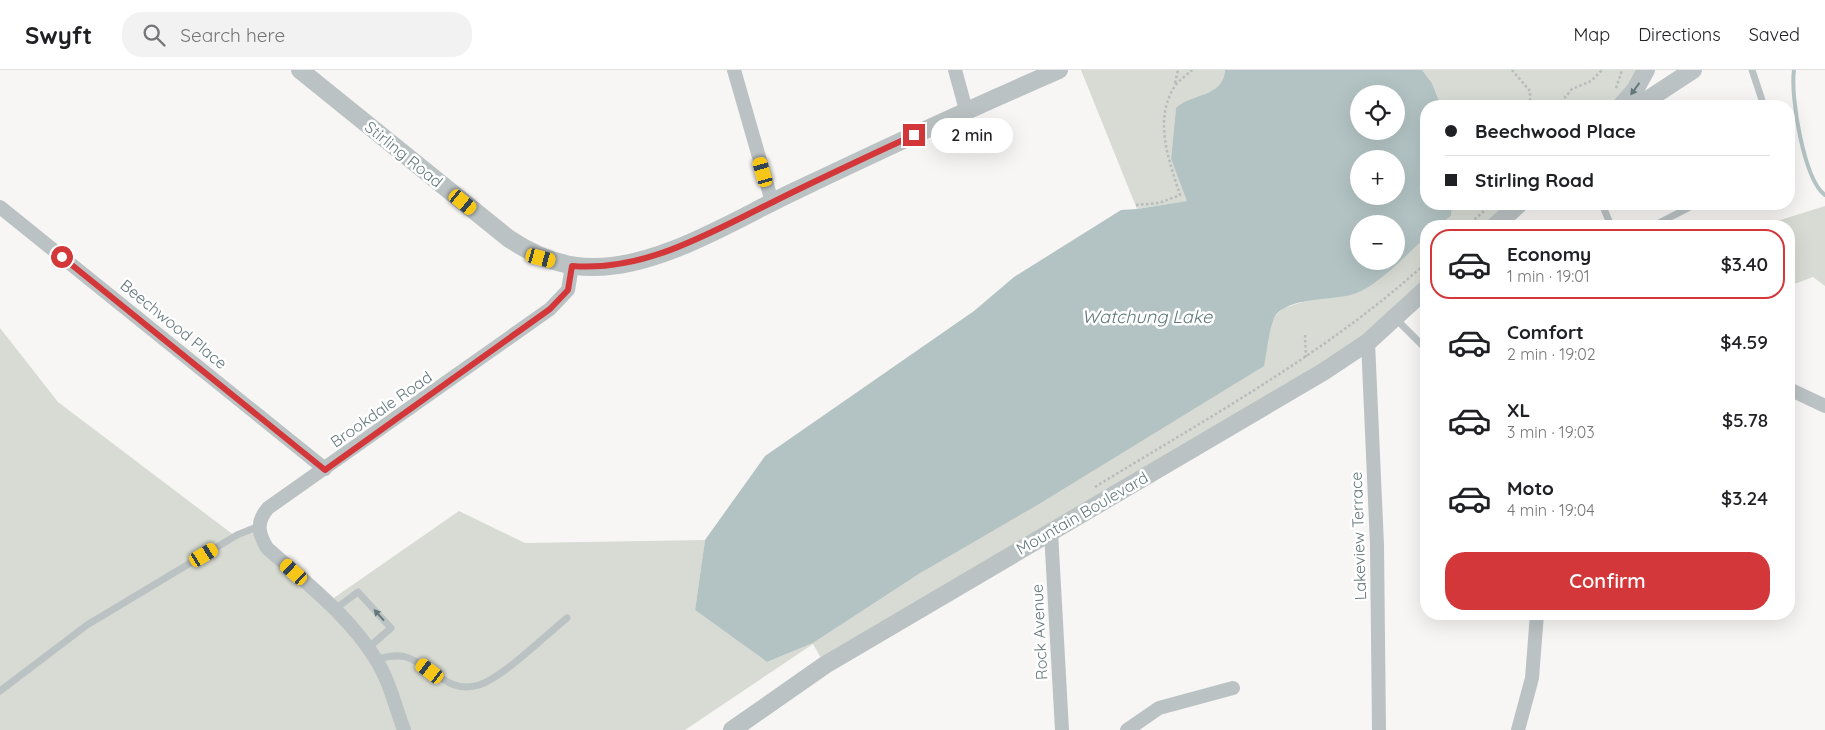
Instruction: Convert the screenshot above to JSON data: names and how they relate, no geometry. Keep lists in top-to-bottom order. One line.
{"streets":{"street":["Stirling Road","Beechwood Place","Brookdale Road","Mountain Boulevard","Lakeview Terrace","Rock Avenue"]},"crossings":[["Stirling Road","Brookdale Road"],["Beechwood Place","Brookdale Road"],["Mountain Boulevard","Lakeview Terrace"],["Mountain Boulevard","Rock Avenue"]],"water":["Watchung Lake"],"page":{"header":"Swyft","search":"Search here","nav":["Map","Directions","Saved"],"map_buttons":["+","−"],"banner":["Beechwood Place","Stirling Road"],"bubble":"2 min","list":[{"name":"Economy","note":"1 min · 19:01","value":"$3.40"},{"name":"Comfort","note":"2 min · 19:02","value":"$4.59"},{"name":"XL","note":"3 min · 19:03","value":"$5.78"},{"name":"Moto","note":"4 min · 19:04","value":"$3.24"}],"buttons":"Confirm"}}
